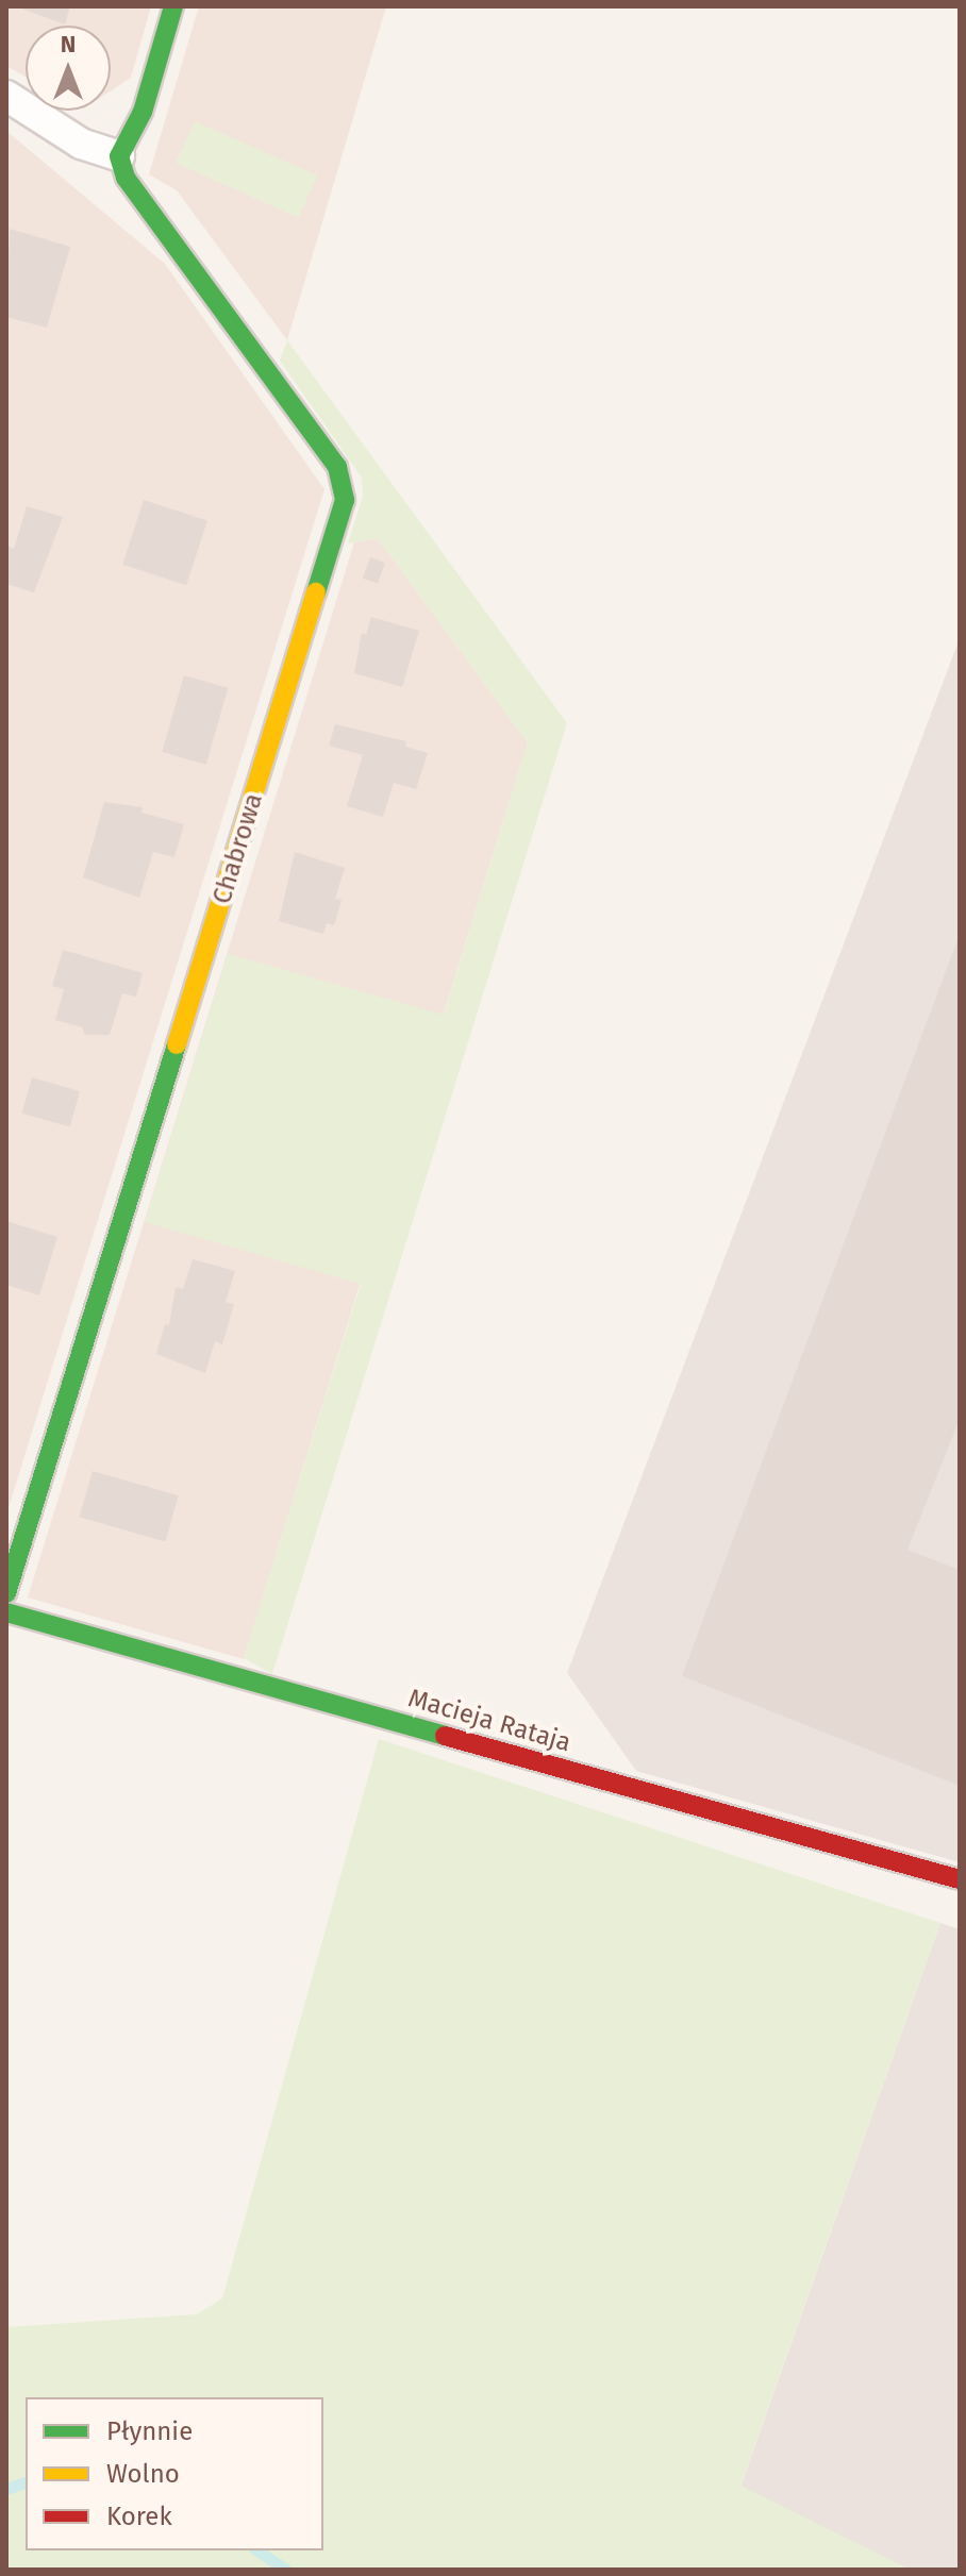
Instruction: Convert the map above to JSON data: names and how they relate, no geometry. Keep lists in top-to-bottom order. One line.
{"streets":{"street":["Chabrowa","Macieja Rataja"]},"legend":["Płynnie","Wolno","Korek"],"north":"top"}
